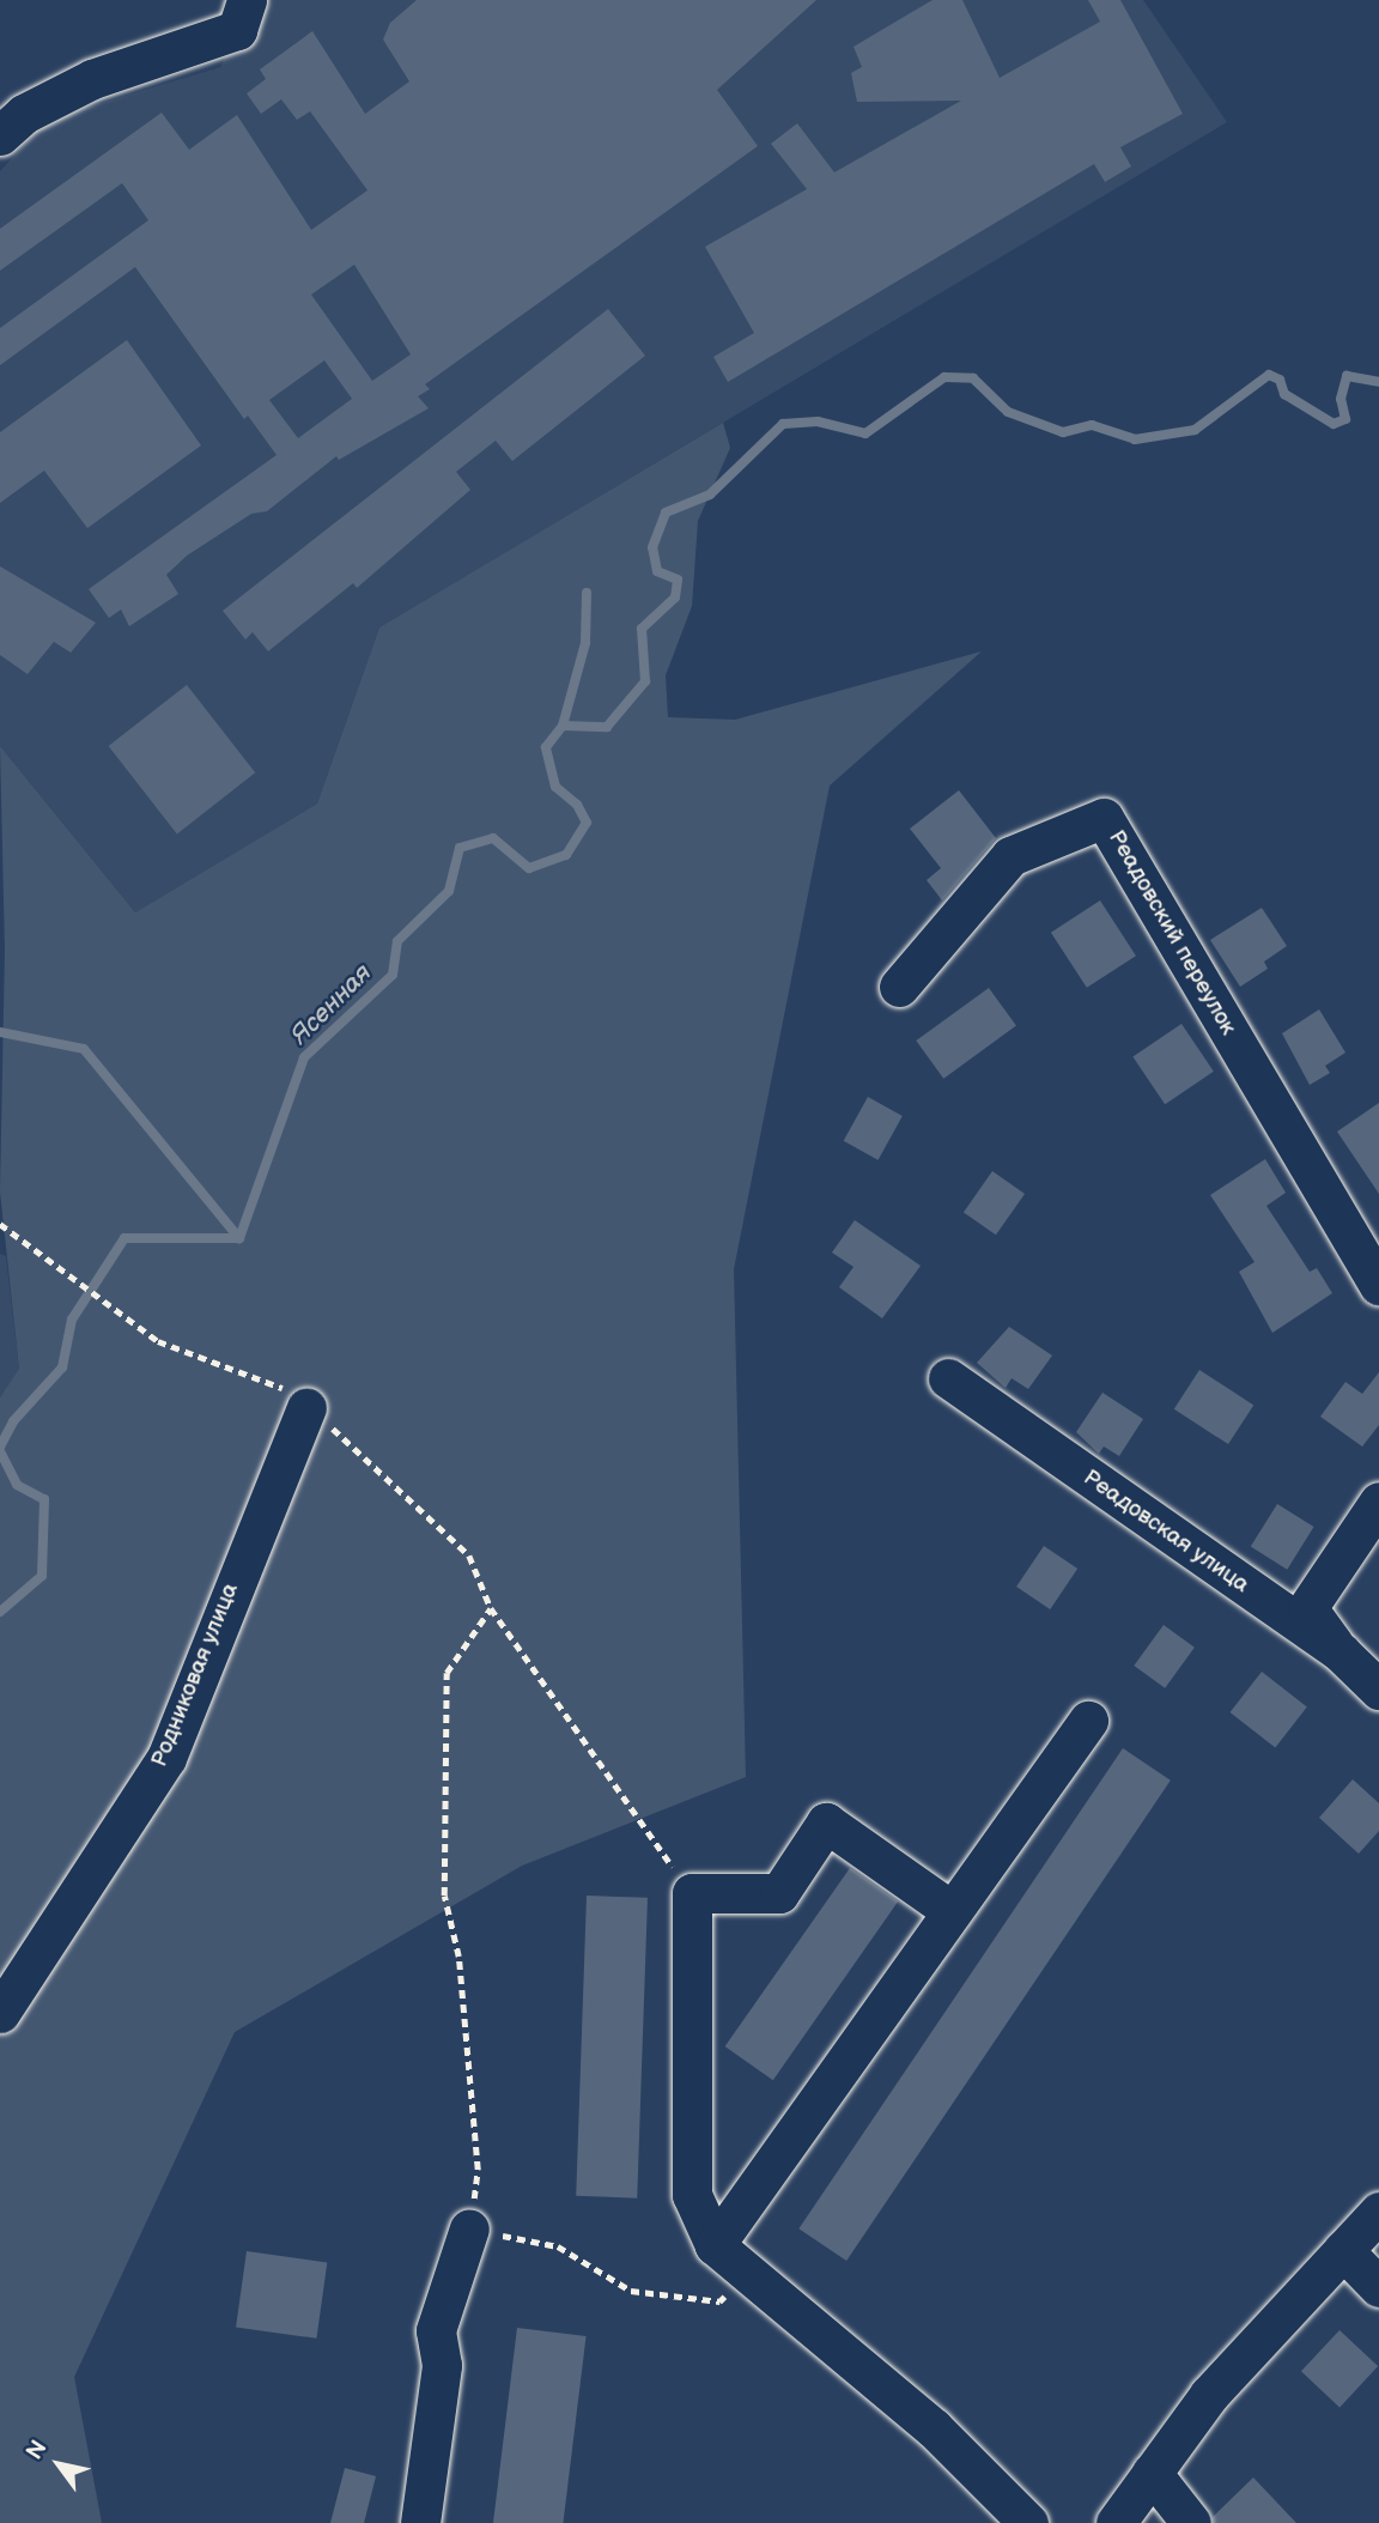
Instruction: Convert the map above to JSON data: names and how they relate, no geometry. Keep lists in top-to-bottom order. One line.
{"streets":{"street":["Реадовский переулок","Реадовская улица","Родниковая улица"]},"water":["Ясенная"],"north":"top left"}
